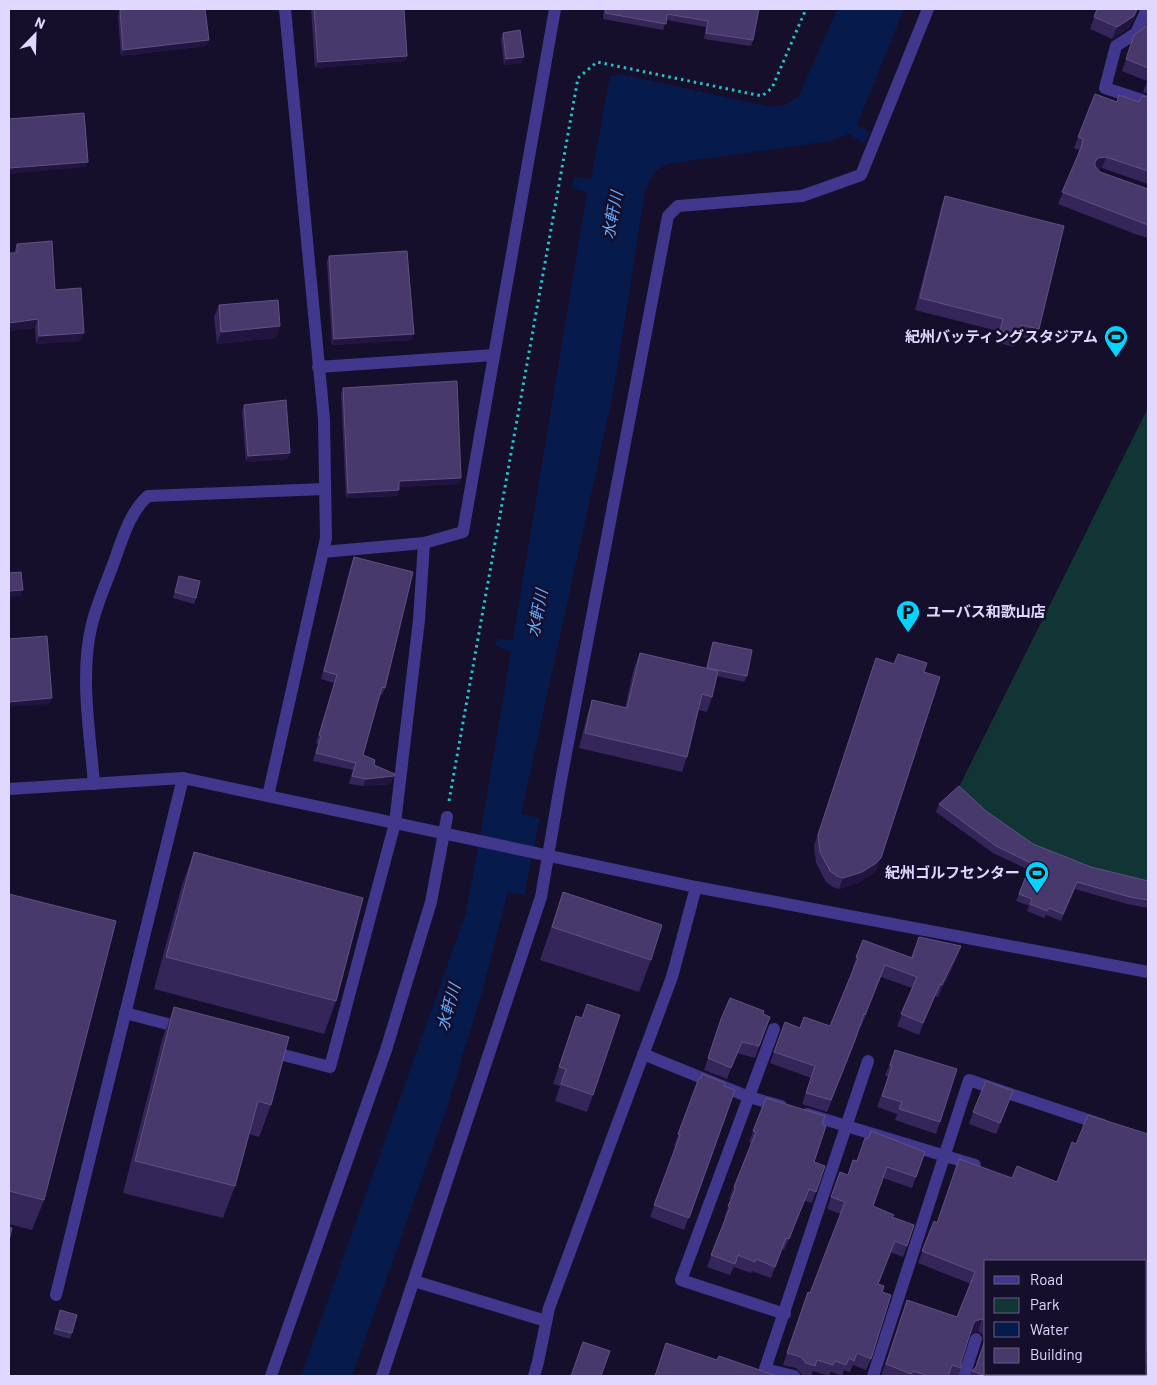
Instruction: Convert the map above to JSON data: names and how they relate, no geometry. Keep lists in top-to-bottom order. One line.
{"water":["水軒川"],"places":{"sports":["紀州バッティングスタジアム","紀州ゴルフセンター"],"parking":["ユーバス和歌山店"]},"legend":["Road","Park","Water","Building"],"north":"top right"}
